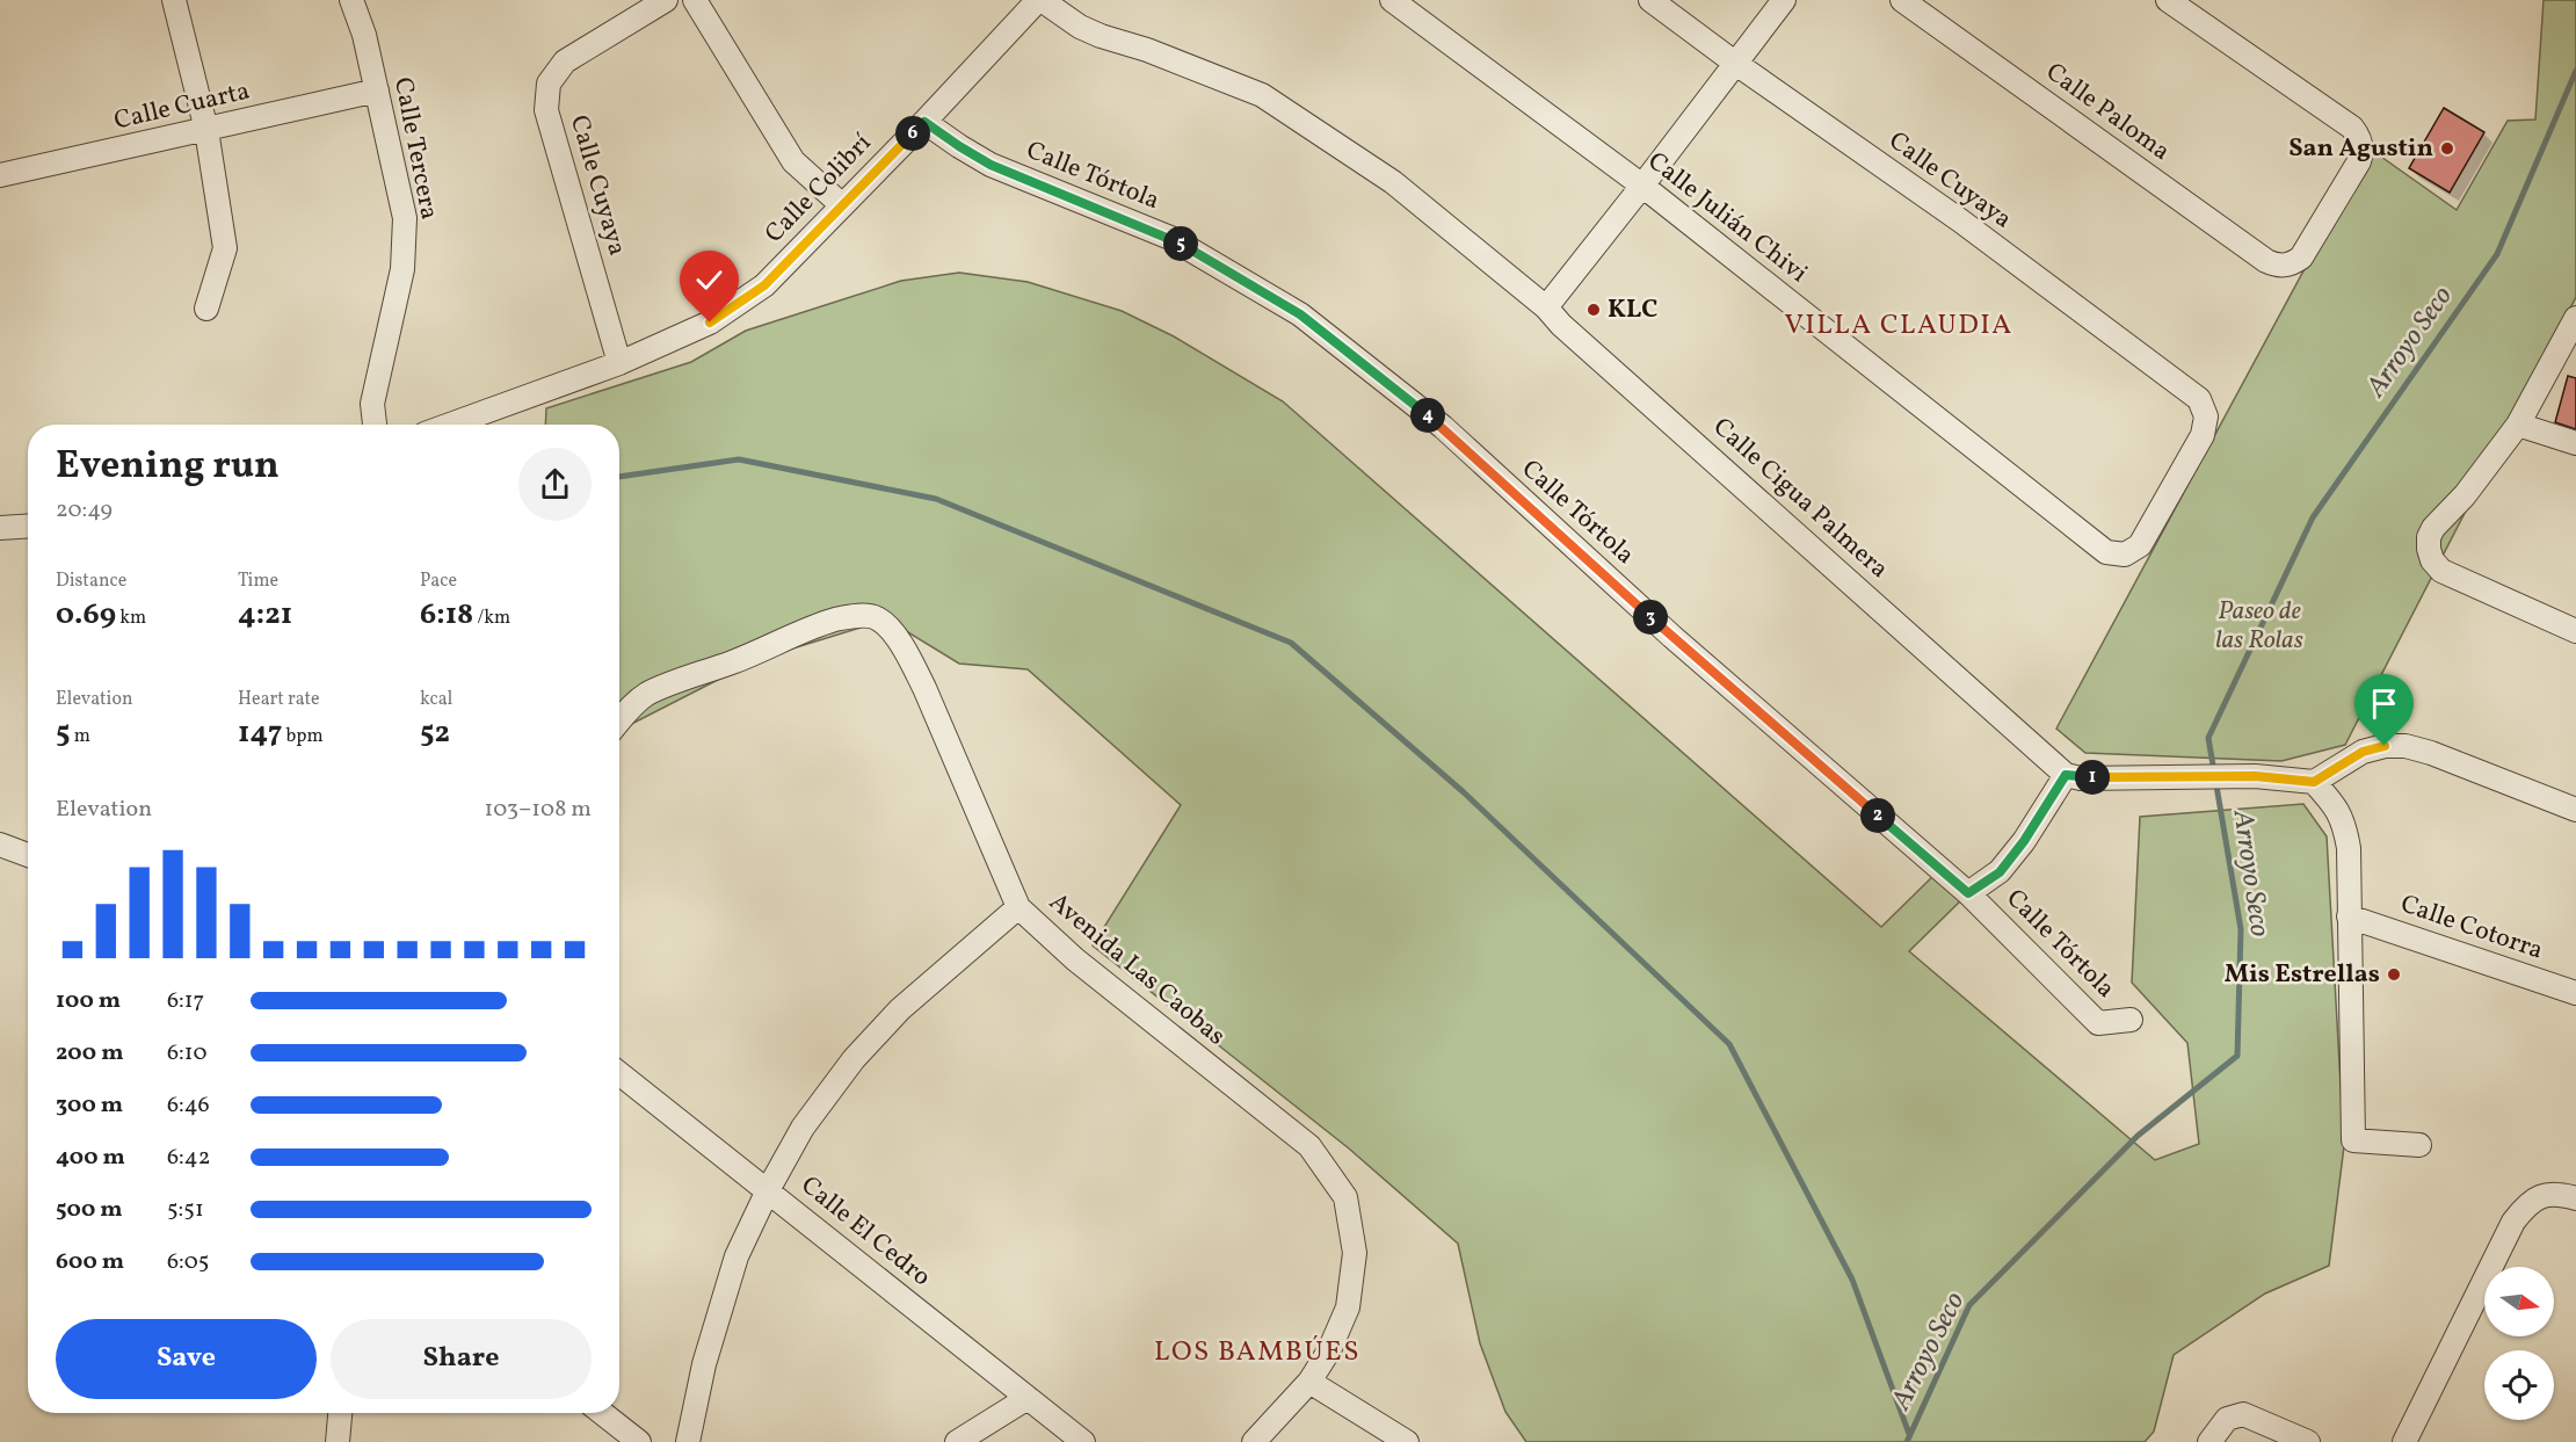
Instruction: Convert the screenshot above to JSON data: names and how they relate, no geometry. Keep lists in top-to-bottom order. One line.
{"streets":{"street":["Calle Cuarta","Calle Paloma","Calle Tercera","Calle Tórtola","Calle Cuyaya","Calle Colibrí","Calle Julián Chivi","Calle Cigua Palmera","Calle Cotorra","Avenida Las Caobas","Calle El Cedro"]},"crossings":[["Calle Cuarta","Calle Tercera"],["Calle Tórtola","Calle Colibrí"],["Calle Cuyaya","Calle Colibrí"],["Calle Cuyaya","Calle Julián Chivi"],["Calle Colibrí","Calle Cigua Palmera"]],"districts":["VILLA CLAUDIA","LOS BAMBÚES"],"water":["Arroyo Seco"],"parks":["Paseo de las Rolas"],"places":["San Agustin","KLC","Mis Estrellas"],"north":"right","page":{"pins":["6","5","4","3","1","2"],"heading":["Evening run","20:49"],"stats":[["Distance","0.69 km"],["Time","4:21"],["Pace","6:18 /km"],["Elevation","5 m"],["Heart rate","147 bpm"],["kcal","52"]],"chart":["Elevation","103–108 m"],"list":[{"name":"100 m","note":"6:17"},{"name":"200 m","note":"6:10"},{"name":"300 m","note":"6:46"},{"name":"400 m","note":"6:42"},{"name":"500 m","note":"5:51"},{"name":"600 m","note":"6:05"}],"buttons":["Save","Share"]}}
